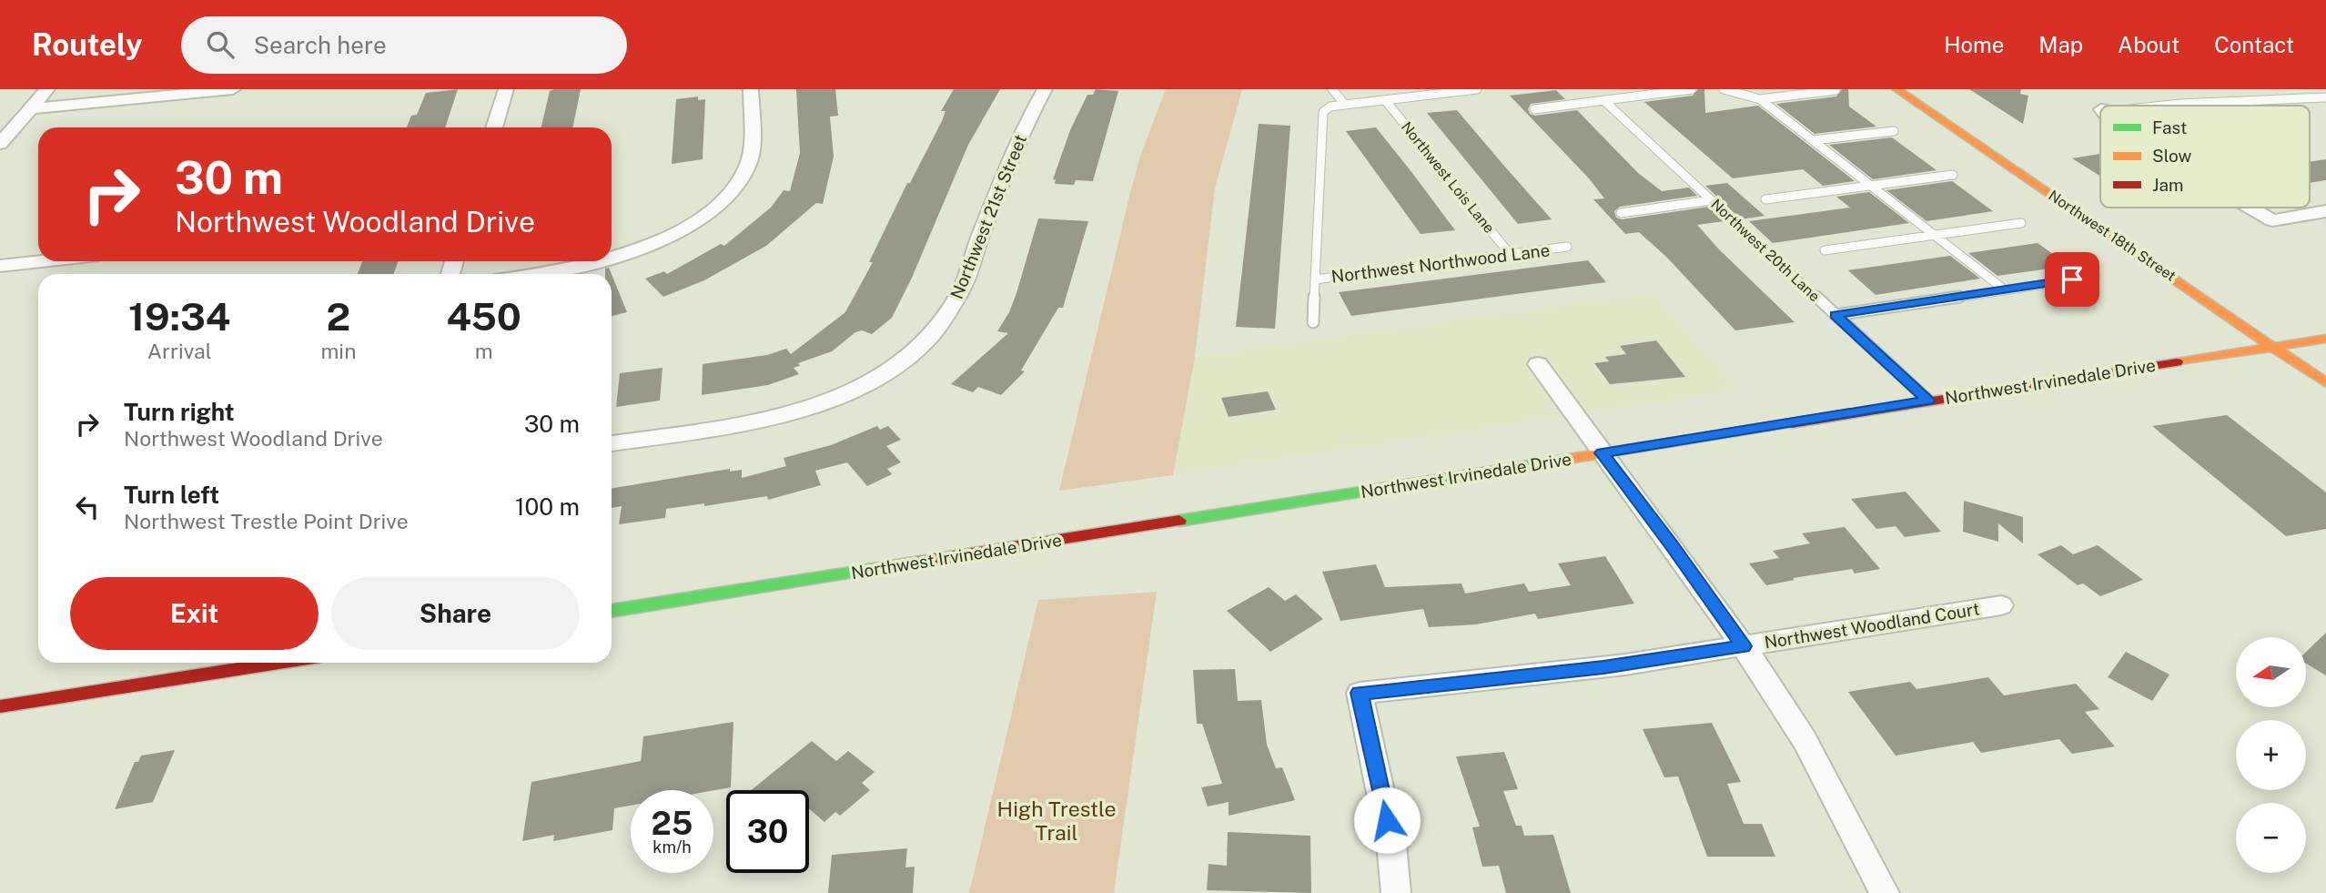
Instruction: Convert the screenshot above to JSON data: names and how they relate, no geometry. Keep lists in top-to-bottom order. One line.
{"streets":{"main road":["Northwest 18th Street","Northwest Irvinedale Drive"],"street":["Northwest 21st Street","Northwest Woodland Court"],"lane":["Northwest Lois Lane","Northwest 20th Lane","Northwest Northwood Lane"]},"crossings":[["Northwest Lois Lane","Northwest Northwood Lane"],["Northwest 18th Street","Northwest Irvinedale Drive"],["Northwest 20th Lane","Northwest Irvinedale Drive"]],"parks":["High Trestle Trail"],"legend":["Fast","Slow","Jam"],"north":"left","page":{"header":"Routely","search":"Search here","nav":["Home","Map","About","Contact"],"turn":["30 m","Northwest Woodland Drive"],"eta":["19:34","Arrival","2","min","450","m"],"list":[{"name":"Turn right","note":"Northwest Woodland Drive","value":"30 m"},{"name":"Turn left","note":"Northwest Trestle Point Drive","value":"100 m"}],"buttons":["Exit","Share"],"map_buttons":["+","−"],"speed":"25 km/h","limit":"30"}}
